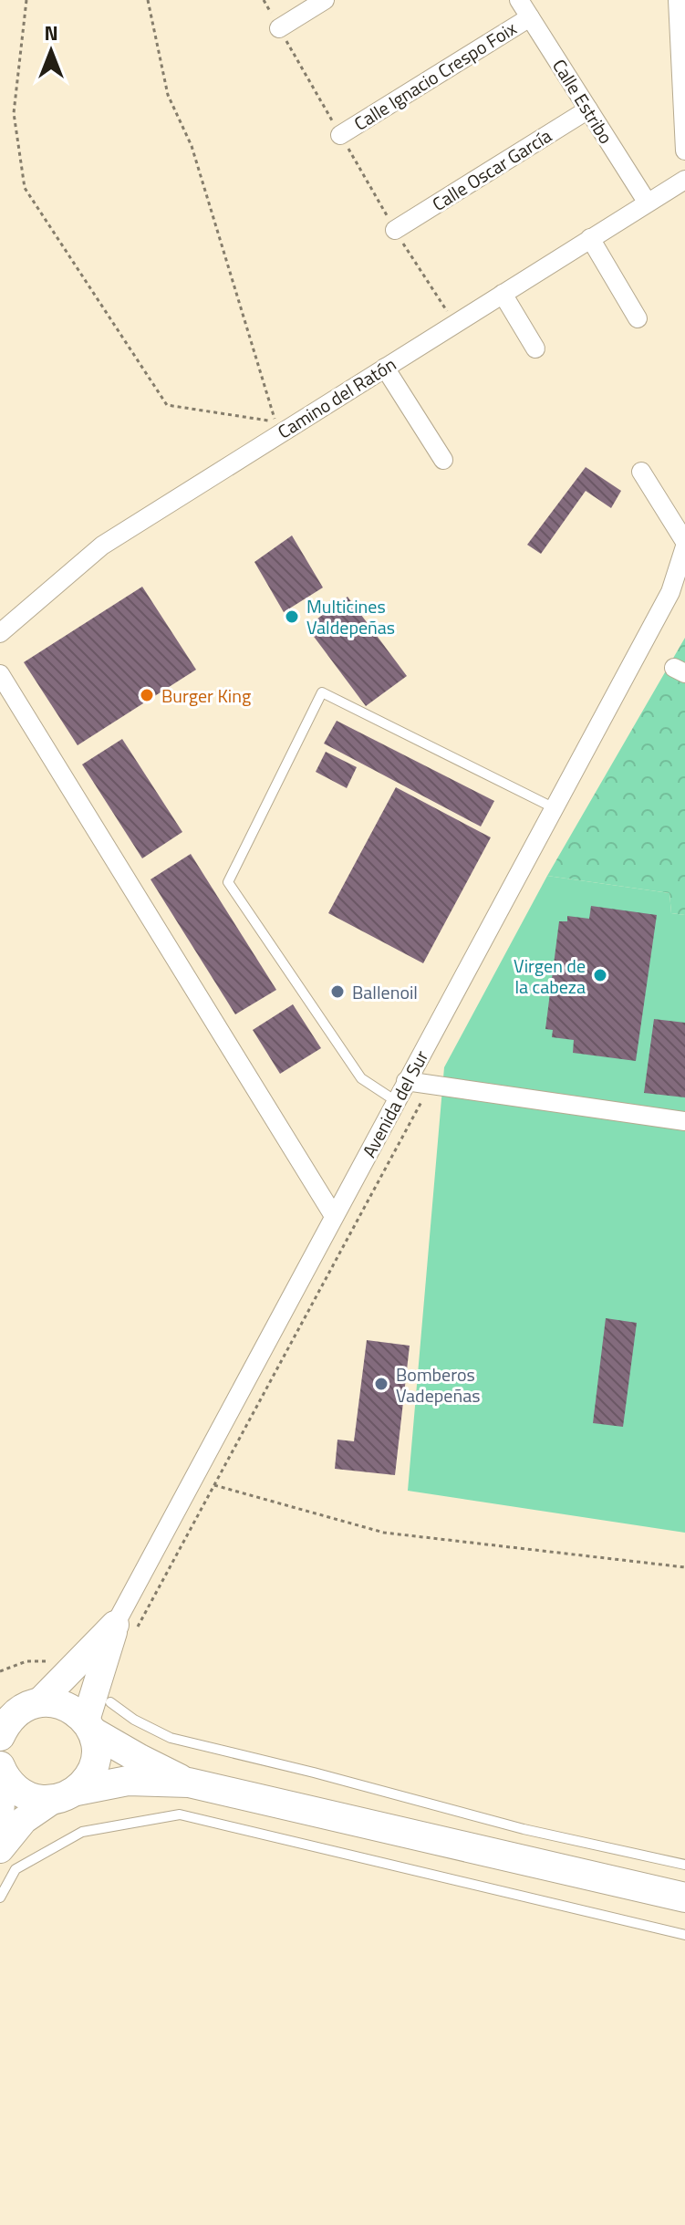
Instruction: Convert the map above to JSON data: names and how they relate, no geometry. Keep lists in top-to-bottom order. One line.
{"streets":{"main road":["Avenida del Sur"],"street":["Calle Ignacio Crespo Foix","Calle Estribo","Calle Oscar García","Camino del Ratón"]},"crossings":[["Calle Ignacio Crespo Foix","Calle Estribo"],["Calle Estribo","Calle Oscar García"],["Calle Estribo","Camino del Ratón"]],"places":["Multicines Valdepeñas","Burger King","Virgen de la cabeza","Ballenoil","Bomberos Vadepeñas"],"north":"top"}
